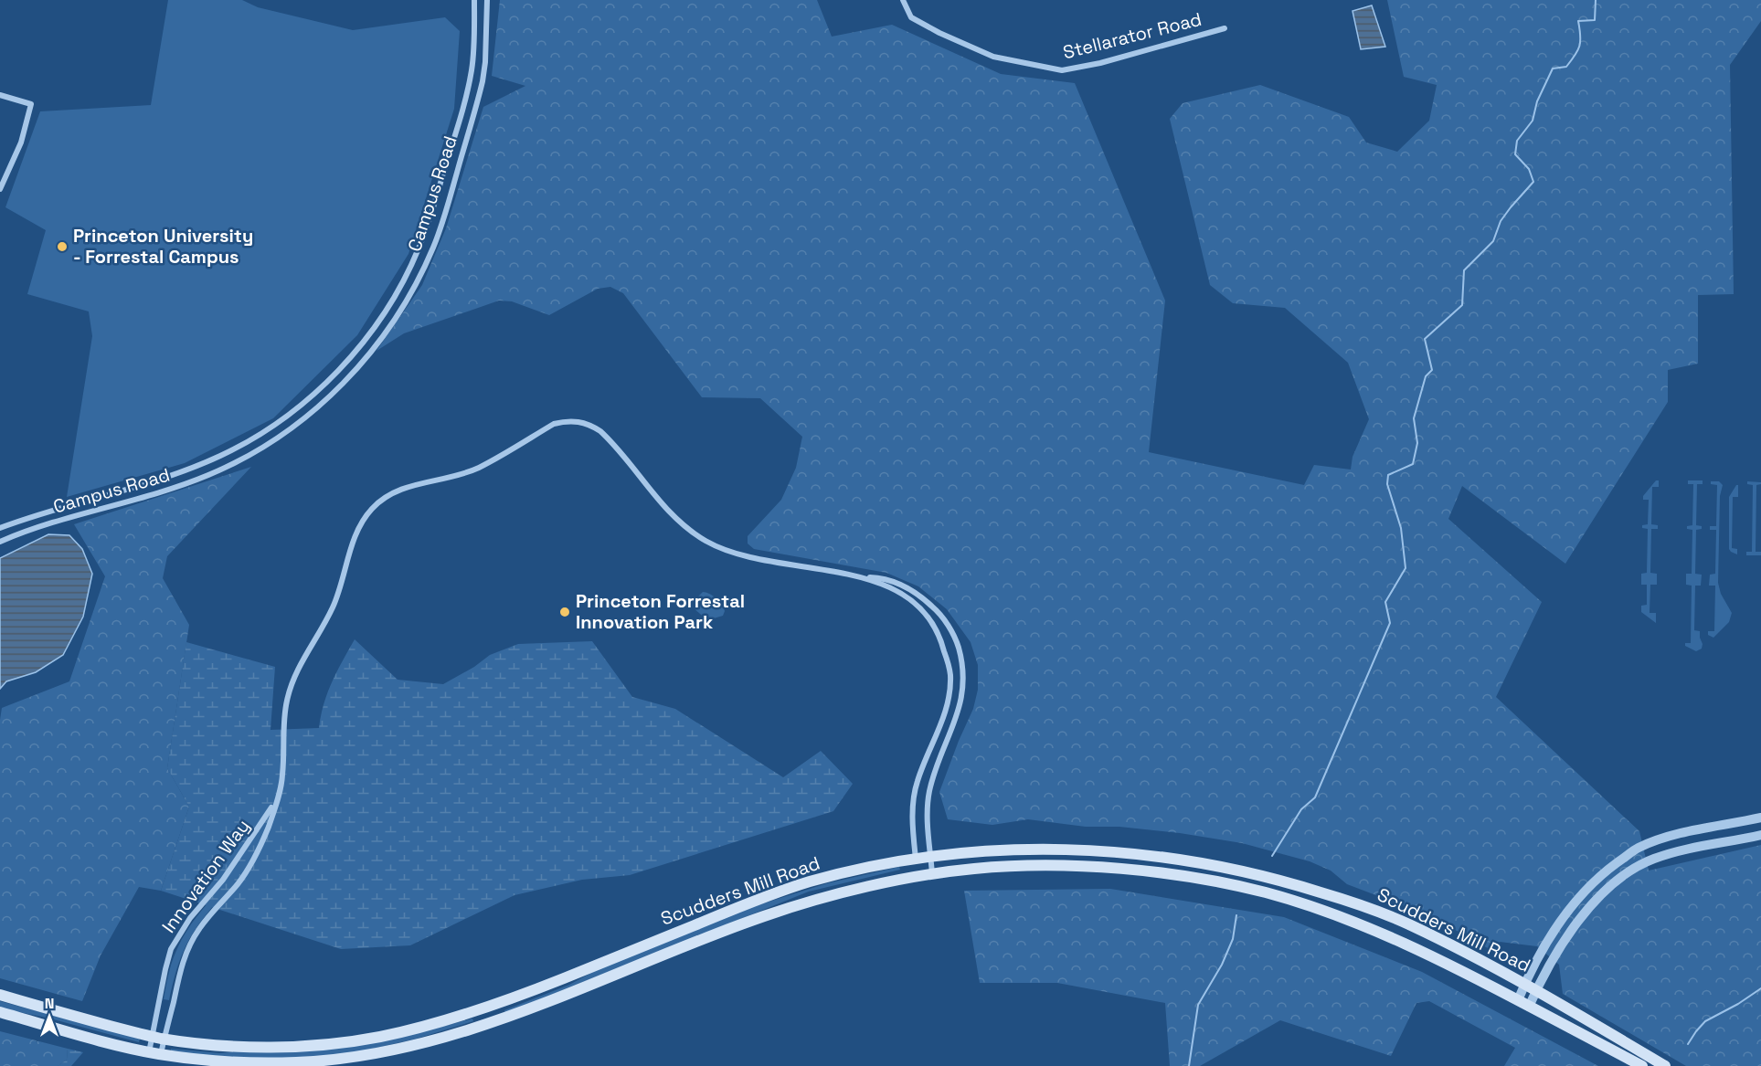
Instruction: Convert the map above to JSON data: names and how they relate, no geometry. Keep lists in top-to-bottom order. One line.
{"streets":{"main road":["Scudders Mill Road"],"street":["Stellarator Road","Campus Road","Innovation Way"]},"crossings":[["Innovation Way","Scudders Mill Road"]],"places":["Princeton University - Forrestal Campus","Princeton Forrestal Innovation Park"],"north":"top"}
